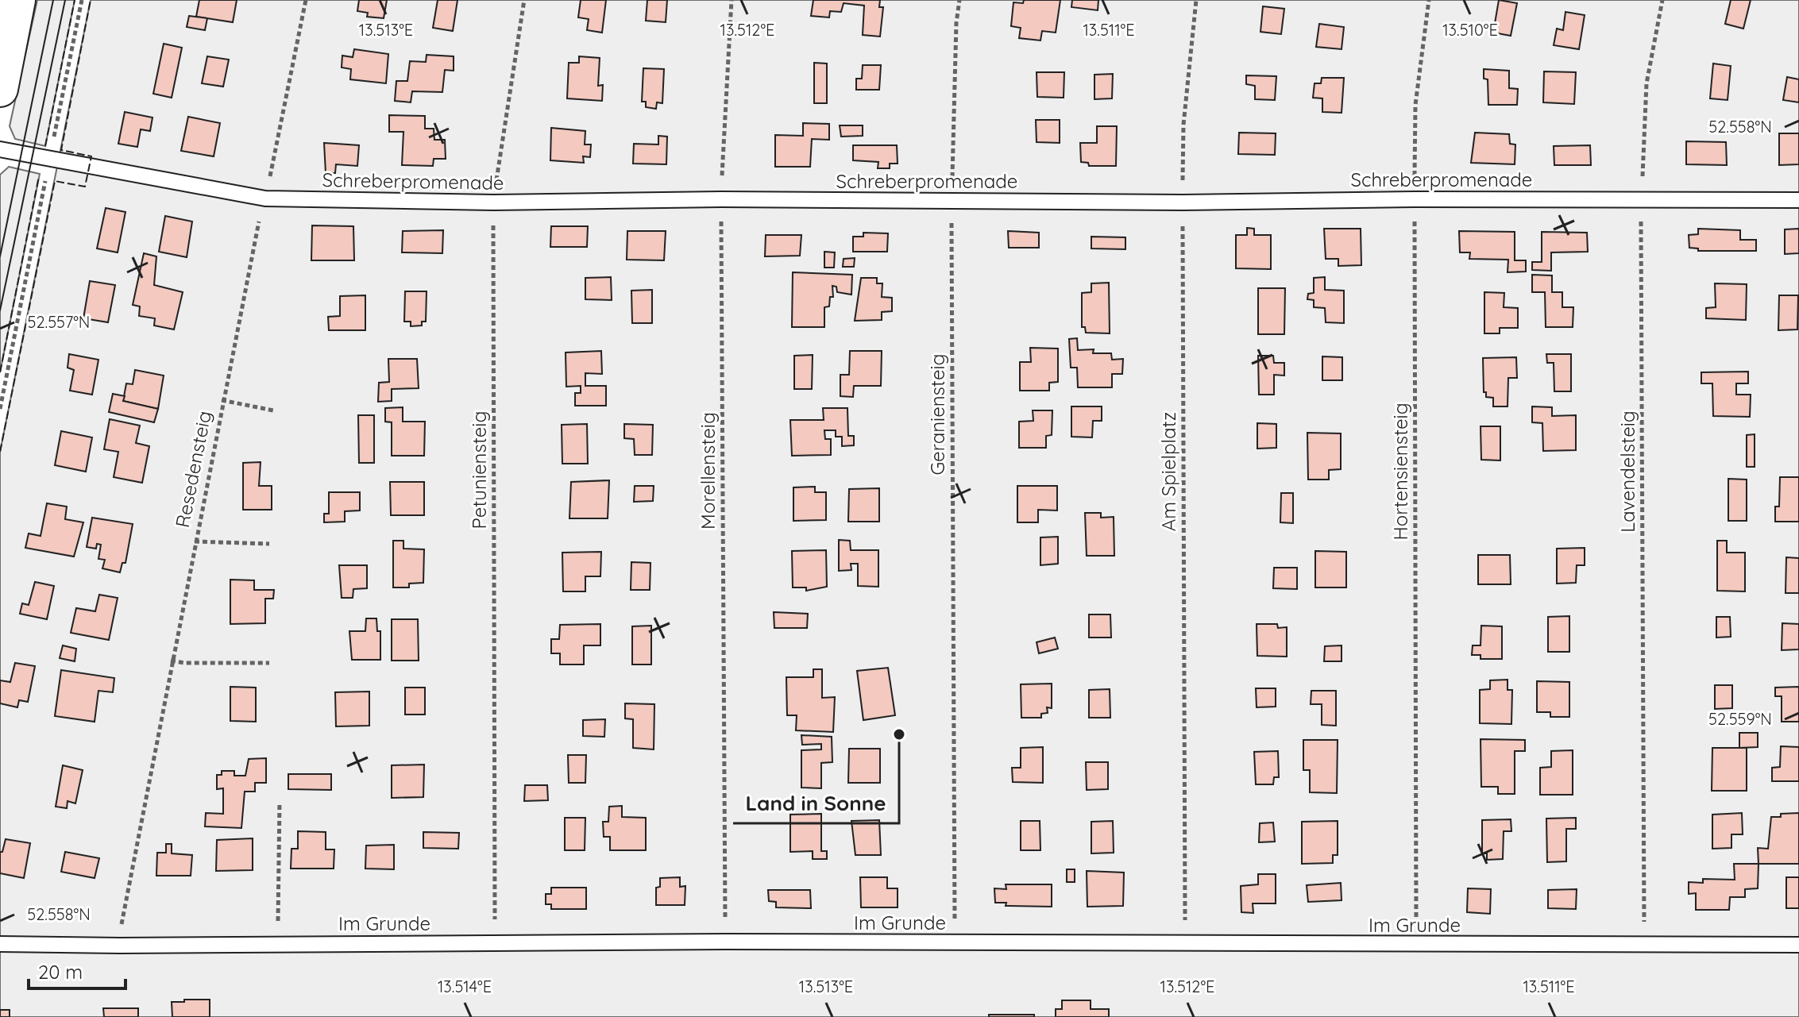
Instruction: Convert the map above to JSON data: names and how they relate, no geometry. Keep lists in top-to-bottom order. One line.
{"streets":{"lane":["Schreberpromenade","Im Grunde"],"path":["Geraniensteig","Resedensteig","Petuniensteig","Morellensteig","Am Spielplatz","Hortensiensteig","Lavendelsteig"]},"crossings":[["Schreberpromenade","Geraniensteig"],["Schreberpromenade","Resedensteig"],["Schreberpromenade","Petuniensteig"],["Schreberpromenade","Morellensteig"],["Schreberpromenade","Am Spielplatz"],["Schreberpromenade","Hortensiensteig"],["Schreberpromenade","Lavendelsteig"],["Geraniensteig","Im Grunde"],["Resedensteig","Im Grunde"],["Petuniensteig","Im Grunde"],["Morellensteig","Im Grunde"],["Am Spielplatz","Im Grunde"],["Hortensiensteig","Im Grunde"],["Lavendelsteig","Im Grunde"]],"places":["Land in Sonne"],"scale_bar":"20 m","coordinates":["13.513°E","13.512°E","13.511°E","13.510°E","52.558°N","52.557°N","52.559°N","13.514°E"]}
